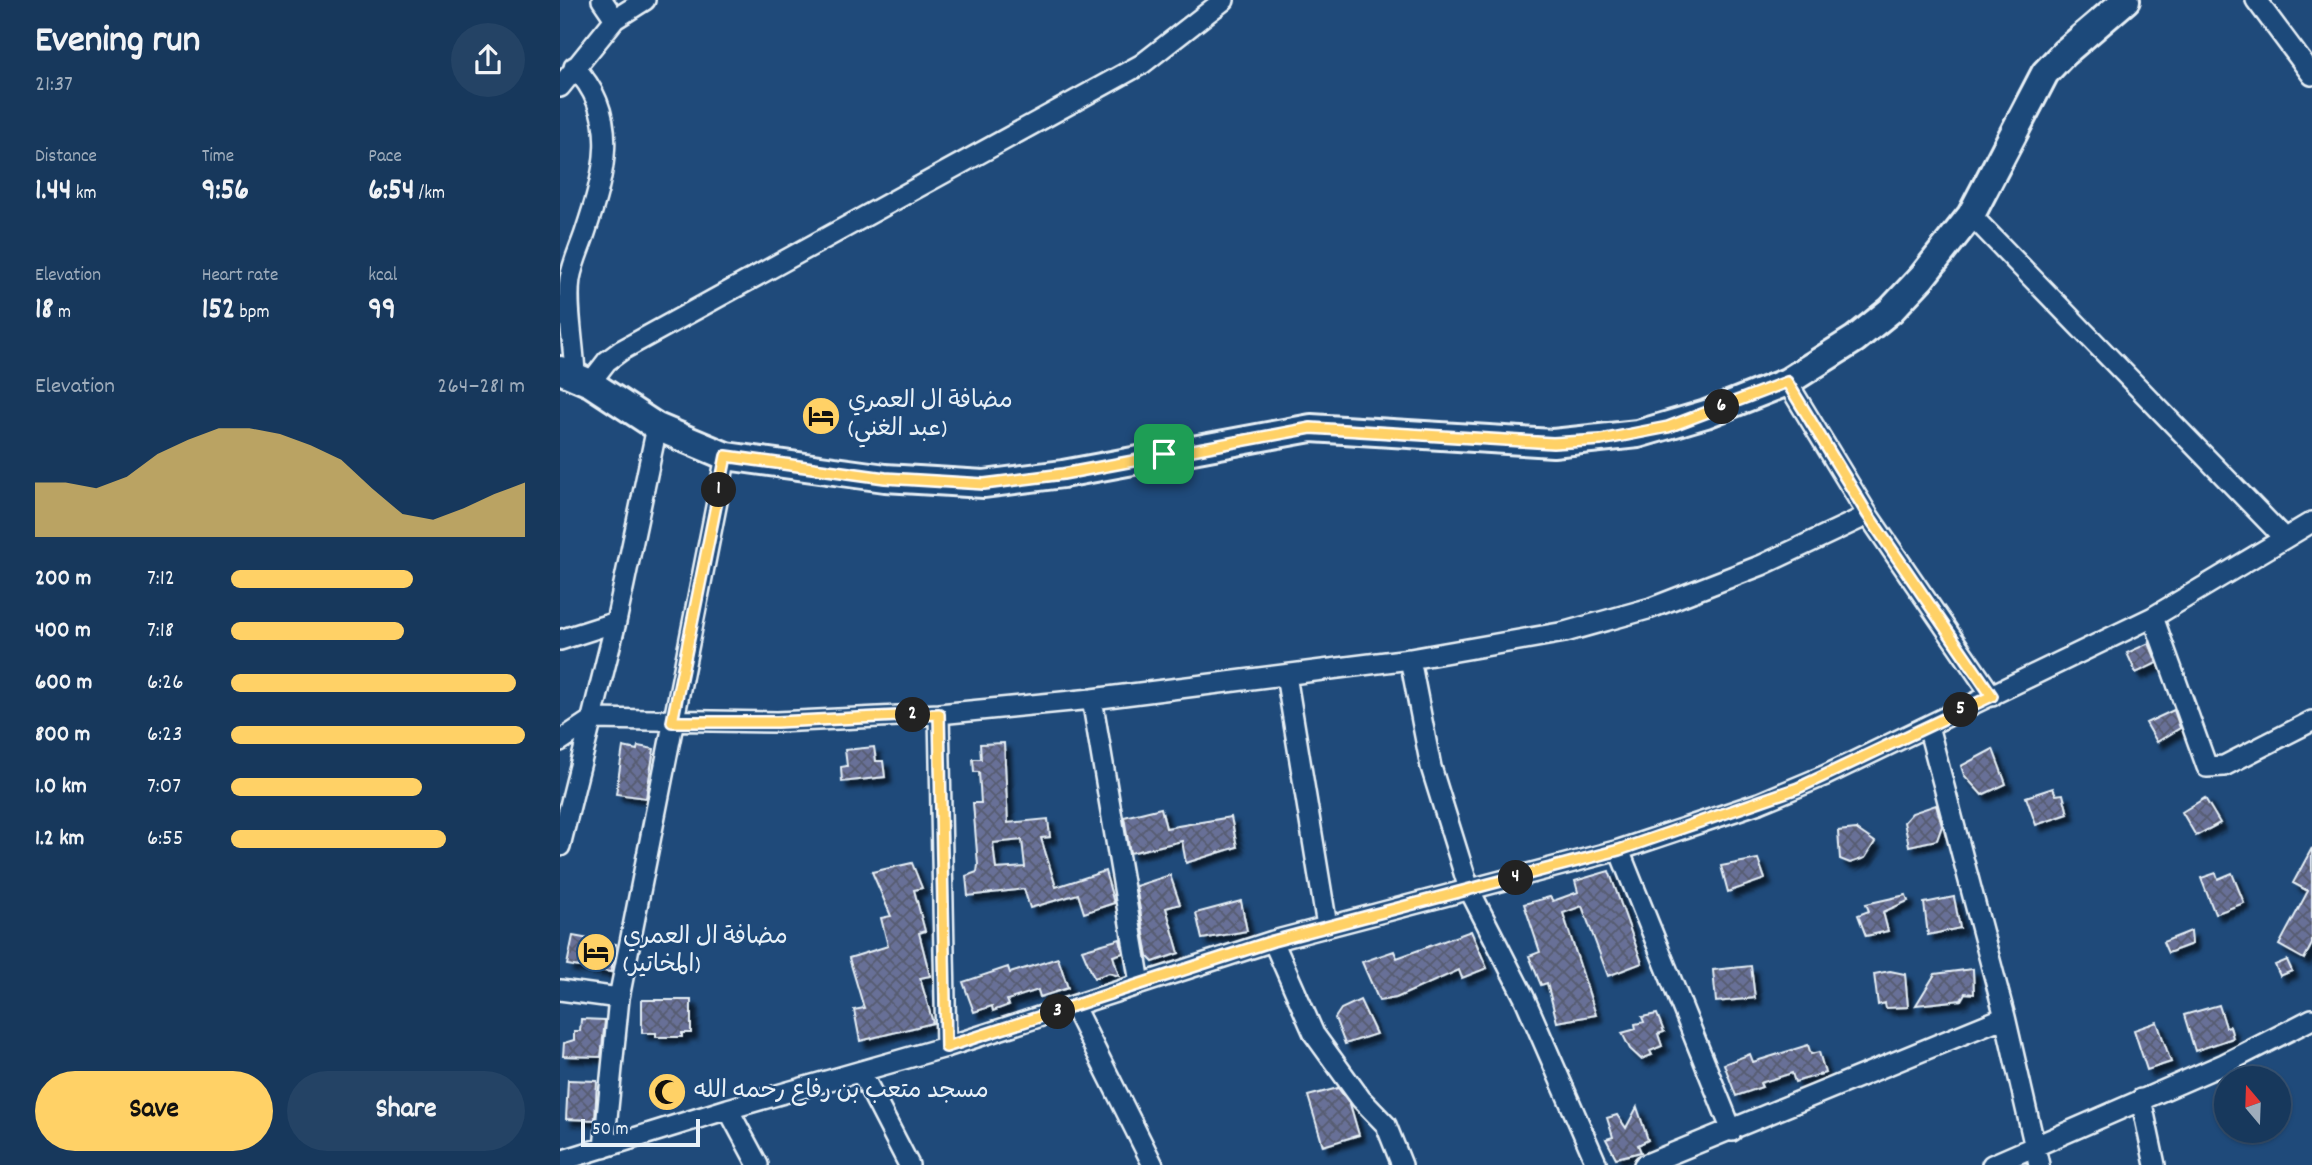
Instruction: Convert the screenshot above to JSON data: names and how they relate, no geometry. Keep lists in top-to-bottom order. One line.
{"places":{"hotel":["مضافة ال العمري (عبد الغني)","مضافة ال العمري (المخاتير)"],"mosque":["مسجد متعب بن رفاع رحمه الله"]},"scale_bar":"50 m","north":"top","page":{"heading":["Evening run","21:37"],"stats":[["Distance","1.44 km"],["Time","9:56"],["Pace","6:54 /km"],["Elevation","18 m"],["Heart rate","152 bpm"],["kcal","99"]],"chart":["Elevation","264–281 m"],"pins":["6","1","5","2","4","3"],"list":[{"name":"200 m","note":"7:12"},{"name":"400 m","note":"7:18"},{"name":"600 m","note":"6:26"},{"name":"800 m","note":"6:23"},{"name":"1.0 km","note":"7:07"},{"name":"1.2 km","note":"6:55"}],"buttons":["Save","Share"],"scale":"50 m"}}
